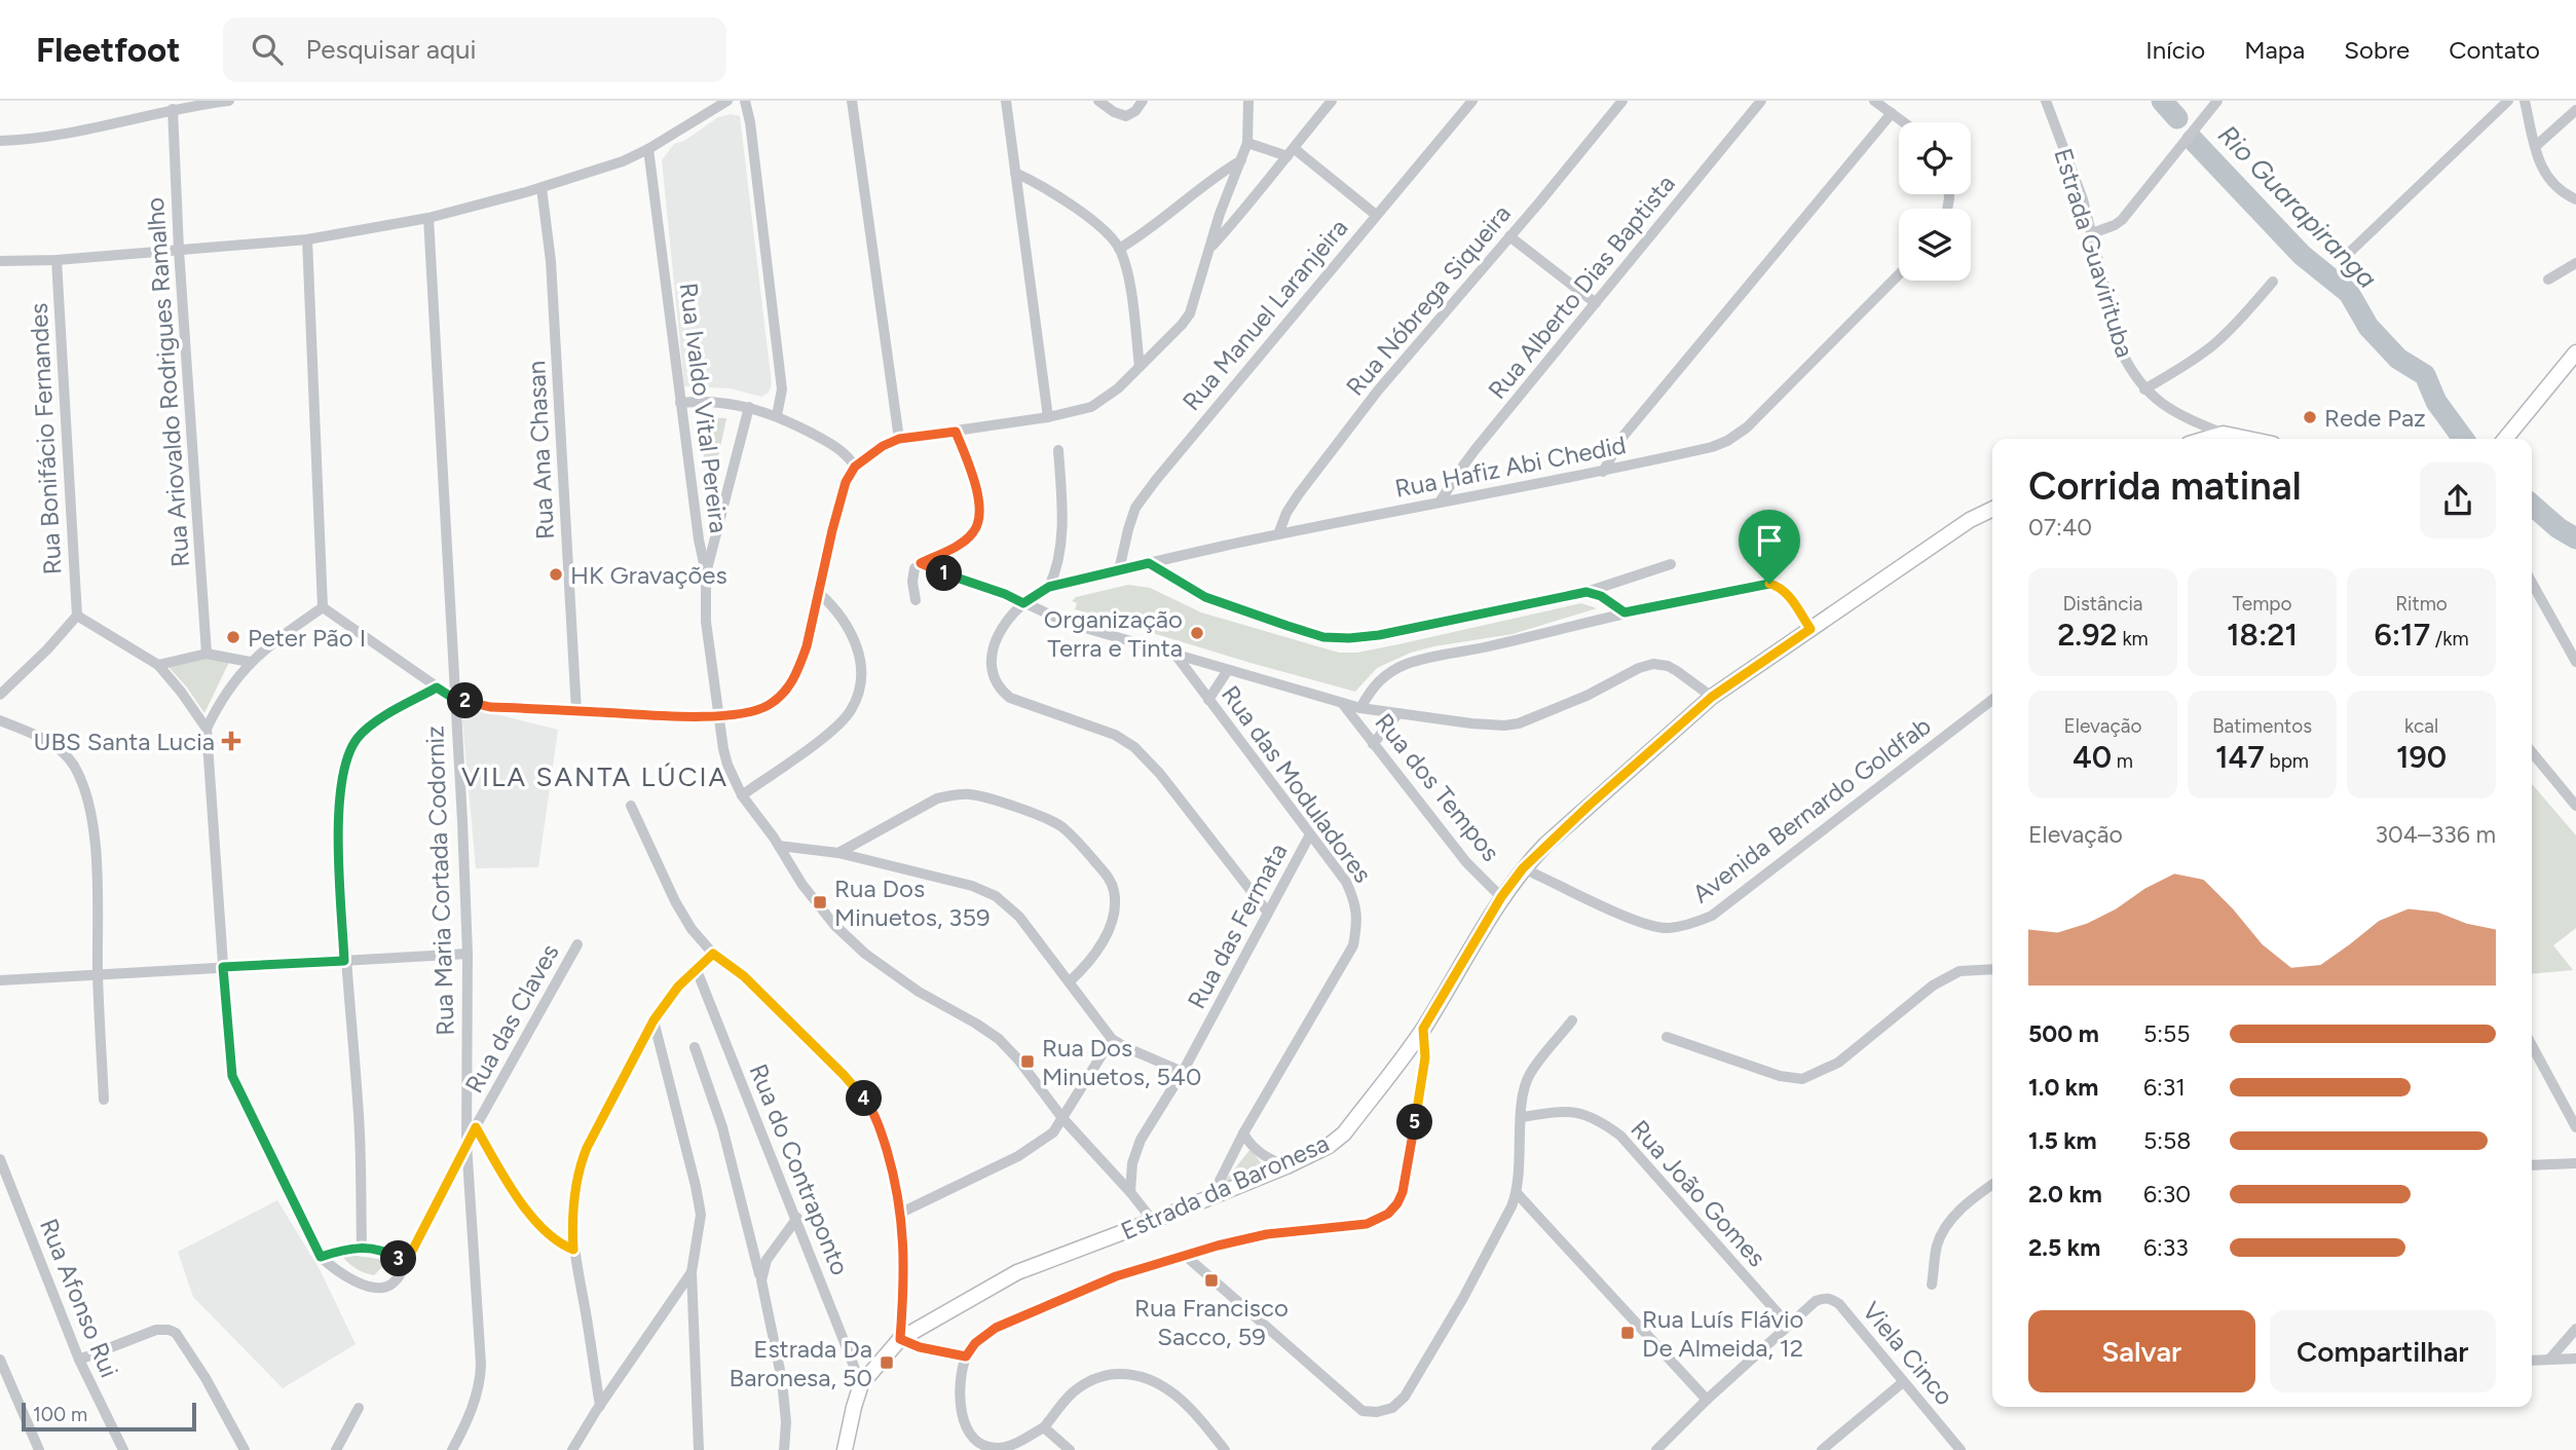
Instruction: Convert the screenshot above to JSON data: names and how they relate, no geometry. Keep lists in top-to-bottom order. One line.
{"streets":{"main road":["Estrada Guavirituba","Estrada da Baronesa"],"street":["Rua Alberto Dias Baptista","Rua Nóbrega Siqueira","Rua Manuel Laranjeira","Rua Ariovaldo Rodrigues Ramalho","Rua Ivaldo Vital Pereira","Rua Bonifácio Fernandes","Rua Ana Chasan","Rua Hafiz Abi Chedid","Rua das Moduladores","Rua dos Tempos","Avenida Bernardo Goldfab","Rua Maria Cortada Codorniz","Rua das Fermata","Rua das Claves","Rua do Contraponto","Rua João Gomes","Rua Afonso Rui","Viela Cinco"]},"crossings":[["Rua Alberto Dias Baptista","Rua Hafiz Abi Chedid"],["Rua Nóbrega Siqueira","Rua Hafiz Abi Chedid"],["Rua Manuel Laranjeira","Rua Hafiz Abi Chedid"],["Rua Ivaldo Vital Pereira","Rua das Fermata"],["Rua Ivaldo Vital Pereira","Estrada da Baronesa"],["Rua Hafiz Abi Chedid","Rua das Fermata"],["Rua das Moduladores","Rua das Fermata"],["Rua das Moduladores","Estrada da Baronesa"],["Rua dos Tempos","Estrada da Baronesa"],["Avenida Bernardo Goldfab","Estrada da Baronesa"],["Rua Maria Cortada Codorniz","Rua das Claves"],["Rua do Contraponto","Estrada da Baronesa"],["Rua João Gomes","Viela Cinco"]],"districts":["VILA SANTA LÚCIA"],"water":["Rio Guarapiranga"],"places":{"other":["Rede Paz","HK Gravações","Organização Terra e Tinta","Peter Pão I"],"health":["UBS Santa Lucia"],"transit":["Rua Dos Minuetos, 359","Rua Dos Minuetos, 540","Rua Francisco Sacco, 59","Rua Luís Flávio De Almeida, 12","Estrada Da Baronesa, 50"]},"scale_bar":"100 m","page":{"header":"Fleetfoot","search":"Pesquisar aqui","nav":["Início","Mapa","Sobre","Contato"],"heading":["Corrida matinal","07:40"],"pins":["1","2","4","5","3"],"stats":[["Distância","2.92 km"],["Tempo","18:21"],["Ritmo","6:17 /km"],["Elevação","40 m"],["Batimentos","147 bpm"],["kcal","190"]],"chart":["Elevação","304–336 m"],"list":[{"name":"500 m","note":"5:55"},{"name":"1.0 km","note":"6:31"},{"name":"1.5 km","note":"5:58"},{"name":"2.0 km","note":"6:30"},{"name":"2.5 km","note":"6:33"}],"buttons":["Salvar","Compartilhar"],"scale":"100 m"}}
